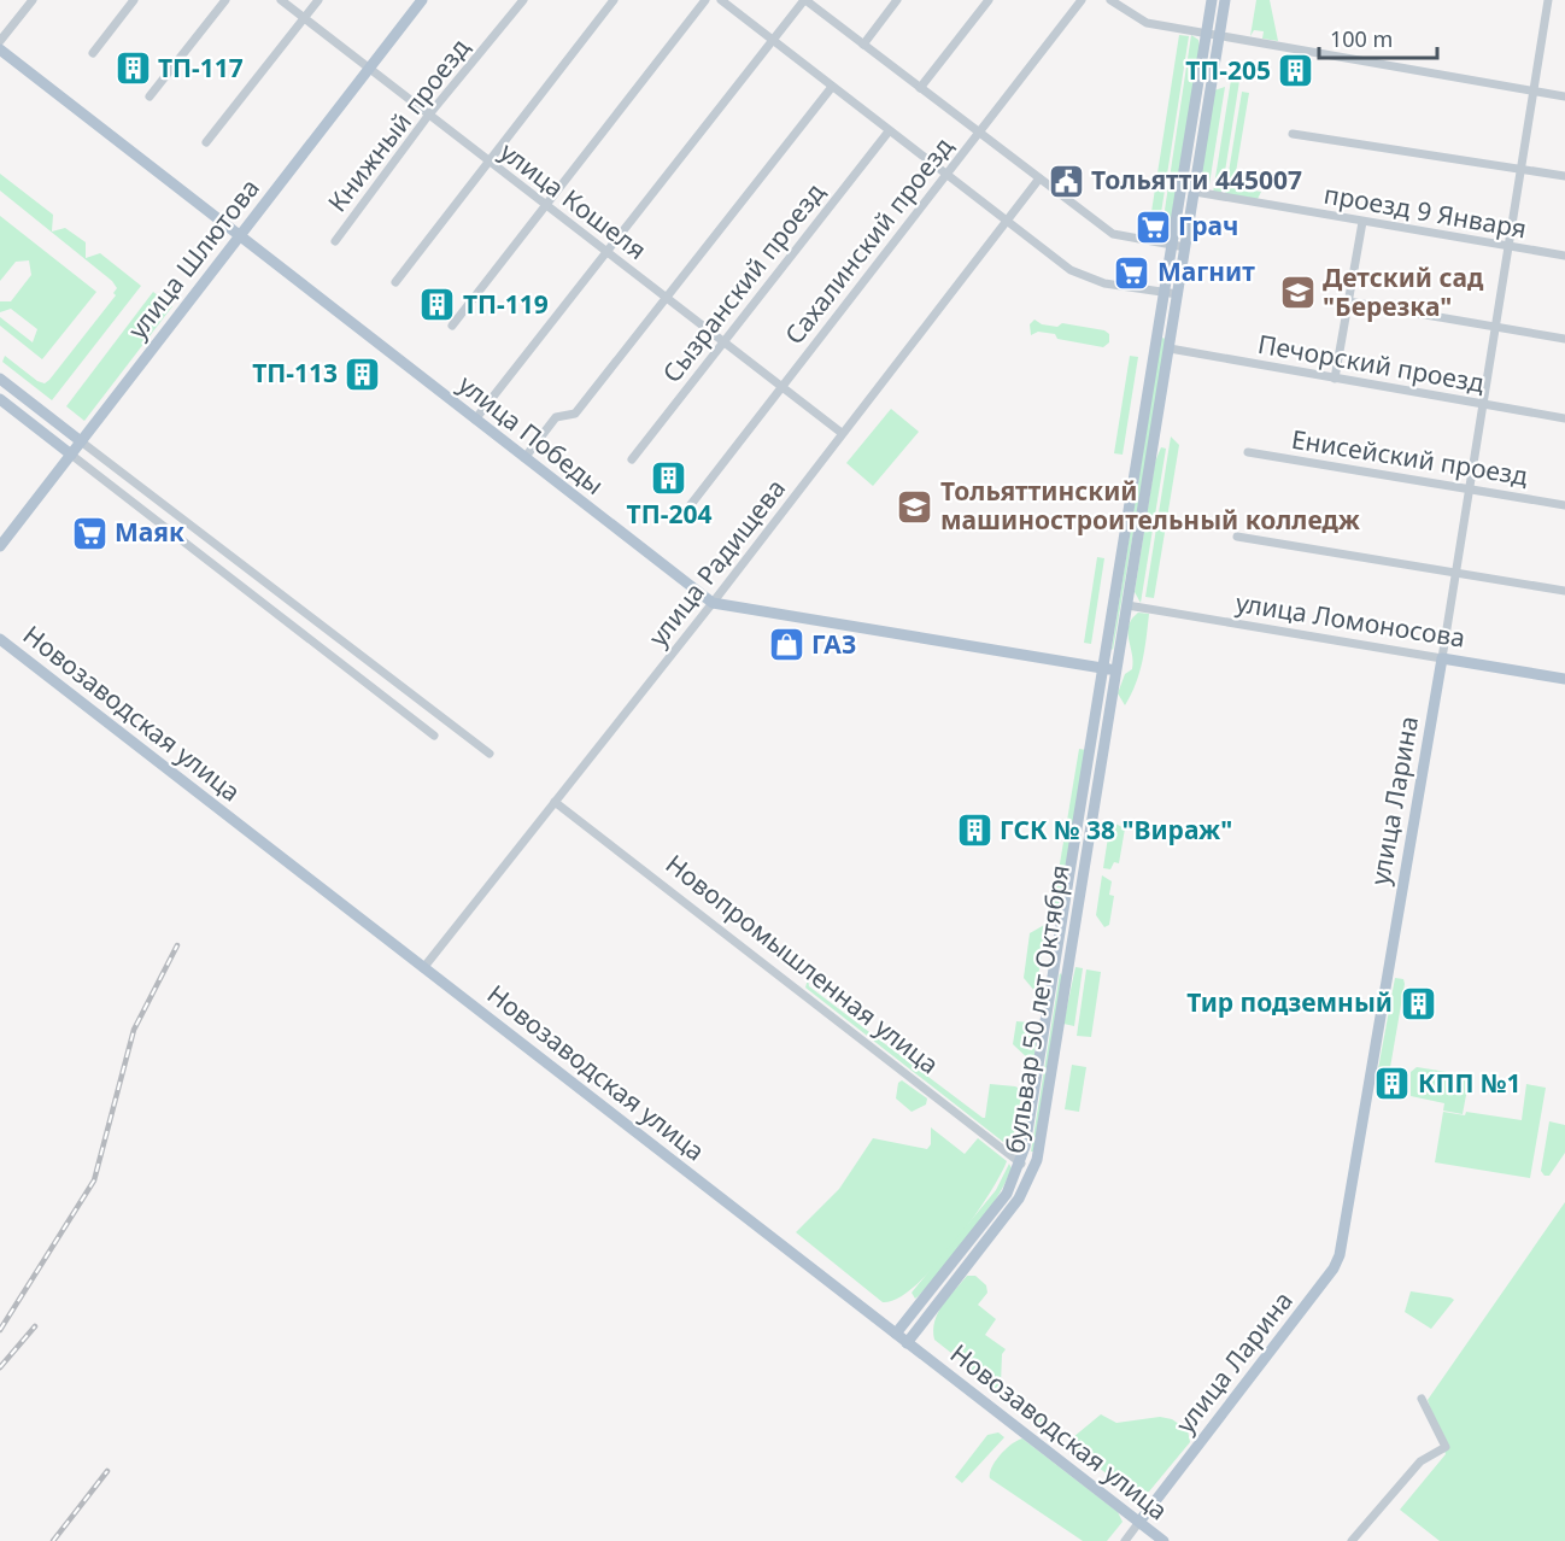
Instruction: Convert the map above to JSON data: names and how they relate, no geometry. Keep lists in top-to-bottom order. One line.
{"streets":{"main road":["улица Шлютова","улица Победы","улица Ломоносова","Новозаводская улица","улица Ларина","бульвар 50 лет Октября"],"street":["Книжный проезд","улица Кошеля","проезд 9 Января","Сахалинский проезд","Сызранский проезд","Печорский проезд","Енисейский проезд","улица Радищева","Новопромышленная улица"]},"crossings":[["Книжный проезд","улица Кошеля"],["улица Кошеля","Сахалинский проезд"],["улица Кошеля","улица Шлютова"],["улица Кошеля","Сызранский проезд"],["улица Кошеля","улица Радищева"],["проезд 9 Января","улица Ларина"],["проезд 9 Января","бульвар 50 лет Октября"],["улица Шлютова","улица Победы"],["Печорский проезд","улица Ларина"],["Печорский проезд","бульвар 50 лет Октября"],["улица Победы","улица Радищева"],["улица Победы","бульвар 50 лет Октября"],["Енисейский проезд","улица Ларина"],["улица Радищева","Новозаводская улица"],["улица Радищева","Новопромышленная улица"],["улица Ломоносова","улица Ларина"],["улица Ломоносова","бульвар 50 лет Октября"],["Новозаводская улица","улица Ларина"],["Новозаводская улица","бульвар 50 лет Октября"],["Новопромышленная улица","бульвар 50 лет Октября"]],"places":{"building":["ТП-117","ТП-205","ТП-119","ТП-113","ТП-204","ГСК № 38 \"Вираж\"","Тир подземный","КПП №1"],"public building":["Тольятти 445007"],"supermarket":["Грач","Магнит","Маяк"],"school or university":["Детский сад \"Березка\"","Тольяттинский машиностроительный колледж"],"shop":["ГАЗ"]},"scale_bar":"100 m"}
